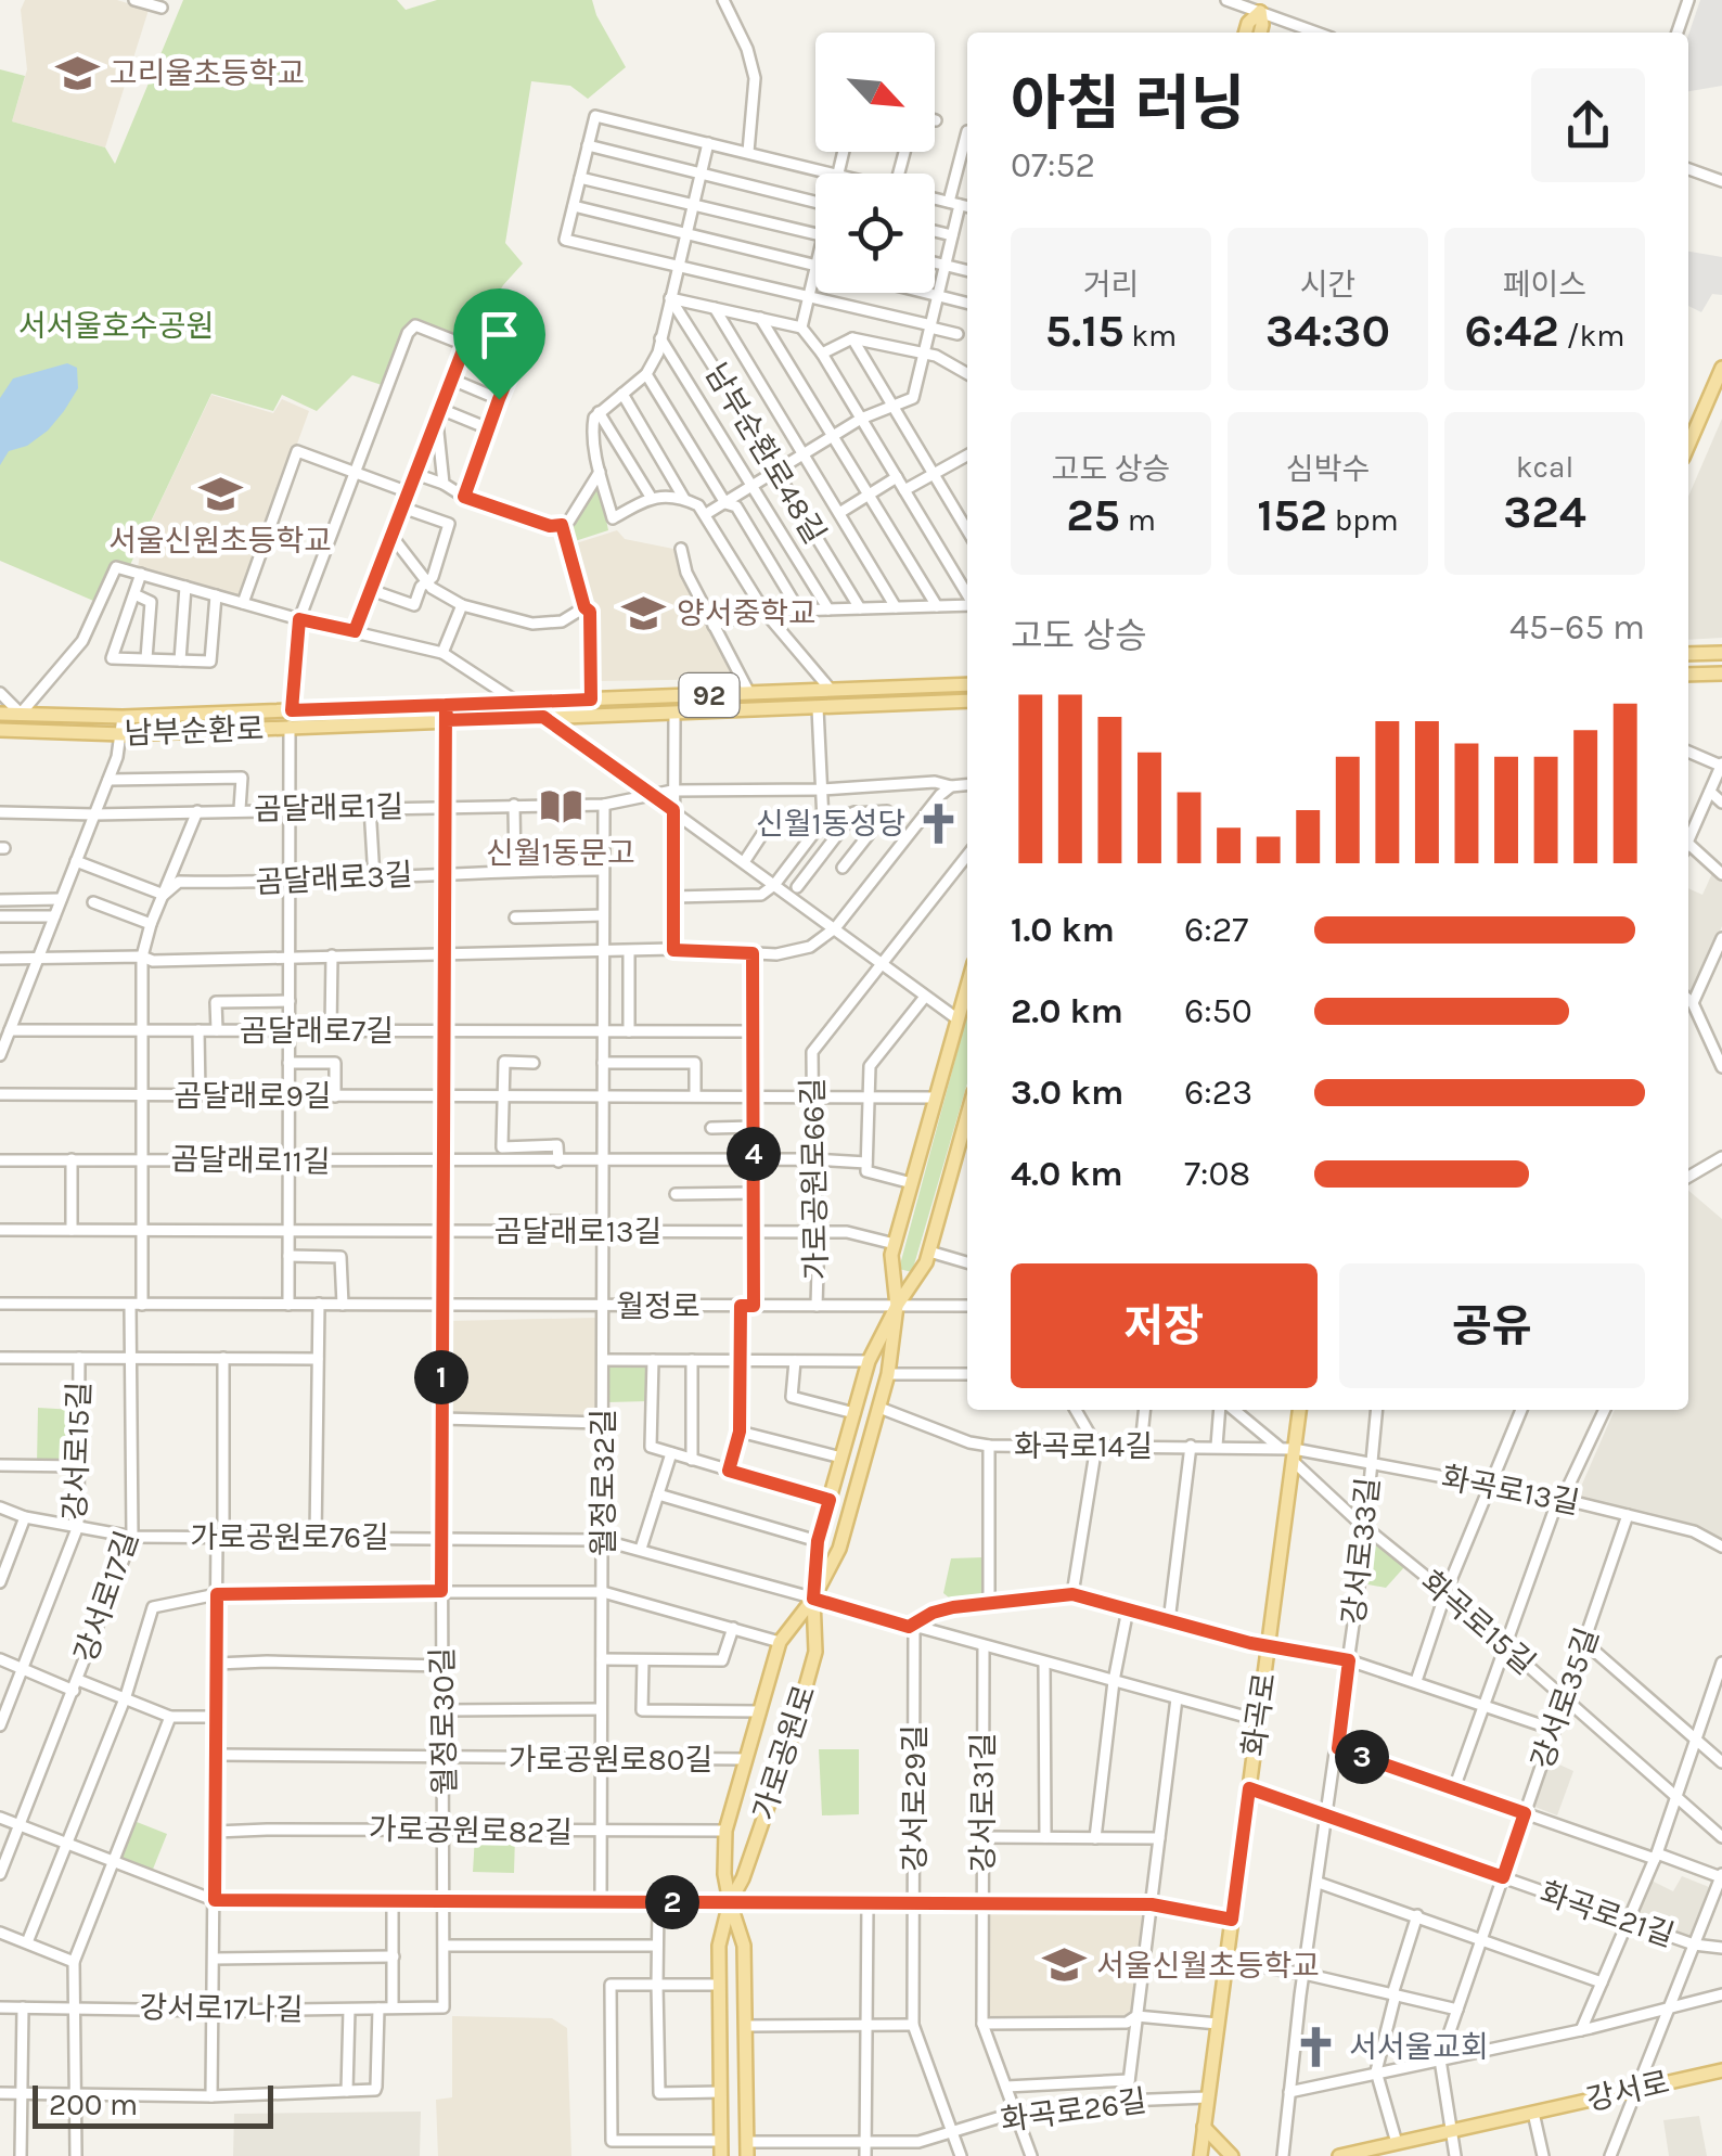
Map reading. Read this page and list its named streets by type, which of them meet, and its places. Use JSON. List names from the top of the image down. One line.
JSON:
{"streets":{"main road":["92","남부순환로","화곡로","가로공원로","강서로"],"street":["남부순환로48길","곰달래로1길","곰달래로3길","곰달래로7길","곰달래로9길","곰달래로11길","가로공원로66길","곰달래로13길","월정로","화곡로14길","강서로15길","월정로32길","화곡로13길","가로공원로76길","강서로33길","강서로17길","화곡로15길","강서로35길","월정로30길","가로공원로80길","강서로29길","강서로31길","가로공원로82길","화곡로21길","강서로17나길","화곡로26길"]},"crossings":[["남부순환로","월정로30길"],["곰달래로1길","월정로32길"],["곰달래로1길","강서로17길"],["곰달래로1길","월정로30길"],["곰달래로3길","월정로32길"],["곰달래로3길","강서로17길"],["곰달래로3길","월정로30길"],["곰달래로7길","월정로32길"],["곰달래로7길","강서로17길"],["곰달래로7길","월정로30길"],["곰달래로9길","가로공원로66길"],["곰달래로9길","월정로32길"],["곰달래로9길","강서로17길"],["곰달래로9길","월정로30길"],["곰달래로9길","가로공원로"],["곰달래로11길","가로공원로66길"],["곰달래로11길","월정로32길"],["곰달래로11길","강서로17길"],["곰달래로11길","월정로30길"],["가로공원로66길","곰달래로13길"],["가로공원로66길","월정로"],["곰달래로13길","월정로32길"],["곰달래로13길","강서로17길"],["곰달래로13길","월정로30길"],["곰달래로13길","가로공원로"],["월정로","월정로32길"],["월정로","강서로17길"],["월정로","월정로30길"],["월정로","가로공원로"],["화곡로14길","화곡로13길"],["화곡로14길","화곡로15길"],["화곡로14길","화곡로"],["화곡로14길","가로공원로"],["강서로15길","가로공원로76길"],["월정로32길","가로공원로76길"],["월정로32길","가로공원로80길"],["월정로32길","가로공원로82길"],["화곡로13길","강서로33길"],["화곡로13길","화곡로15길"],["화곡로13길","강서로35길"],["화곡로13길","화곡로"],["가로공원로76길","강서로17길"],["가로공원로76길","화곡로"],["가로공원로76길","월정로30길"],["가로공원로76길","가로공원로"],["가로공원로76길","강서로29길"],["가로공원로76길","강서로31길"],["강서로33길","화곡로15길"],["강서로33길","화곡로21길"],["화곡로15길","강서로35길"],["화곡로15길","화곡로"],["강서로35길","화곡로21길"],["강서로35길","강서로"],["화곡로","화곡로21길"],["화곡로","화곡로26길"],["월정로30길","가로공원로80길"],["월정로30길","가로공원로82길"],["월정로30길","강서로17나길"],["가로공원로","가로공원로80길"],["가로공원로","가로공원로82길"],["가로공원로","화곡로26길"],["강서로29길","화곡로26길"],["강서로31길","화곡로26길"]],"parks":["서서울호수공원"],"places":{"school or university":["고리울초등학교","서울신원초등학교","양서중학교","서울신월초등학교"],"library":["신월1동문고"],"church":["신월1동성당","서서울교회"]},"scale_bar":"200 m","north":"bottom right","page":{"heading":["아침 러닝","07:52"],"stats":[["거리","5.15 km"],["시간","34:30"],["페이스","6:42 /km"],["고도 상승","25 m"],["심박수","152 bpm"],["kcal","324"]],"chart":["고도 상승","45–65 m"],"list":[{"name":"1.0 km","note":"6:27"},{"name":"2.0 km","note":"6:50"},{"name":"3.0 km","note":"6:23"},{"name":"4.0 km","note":"7:08"}],"pins":["4","1","3","2"],"buttons":["저장","공유"],"scale":"200 m"}}
